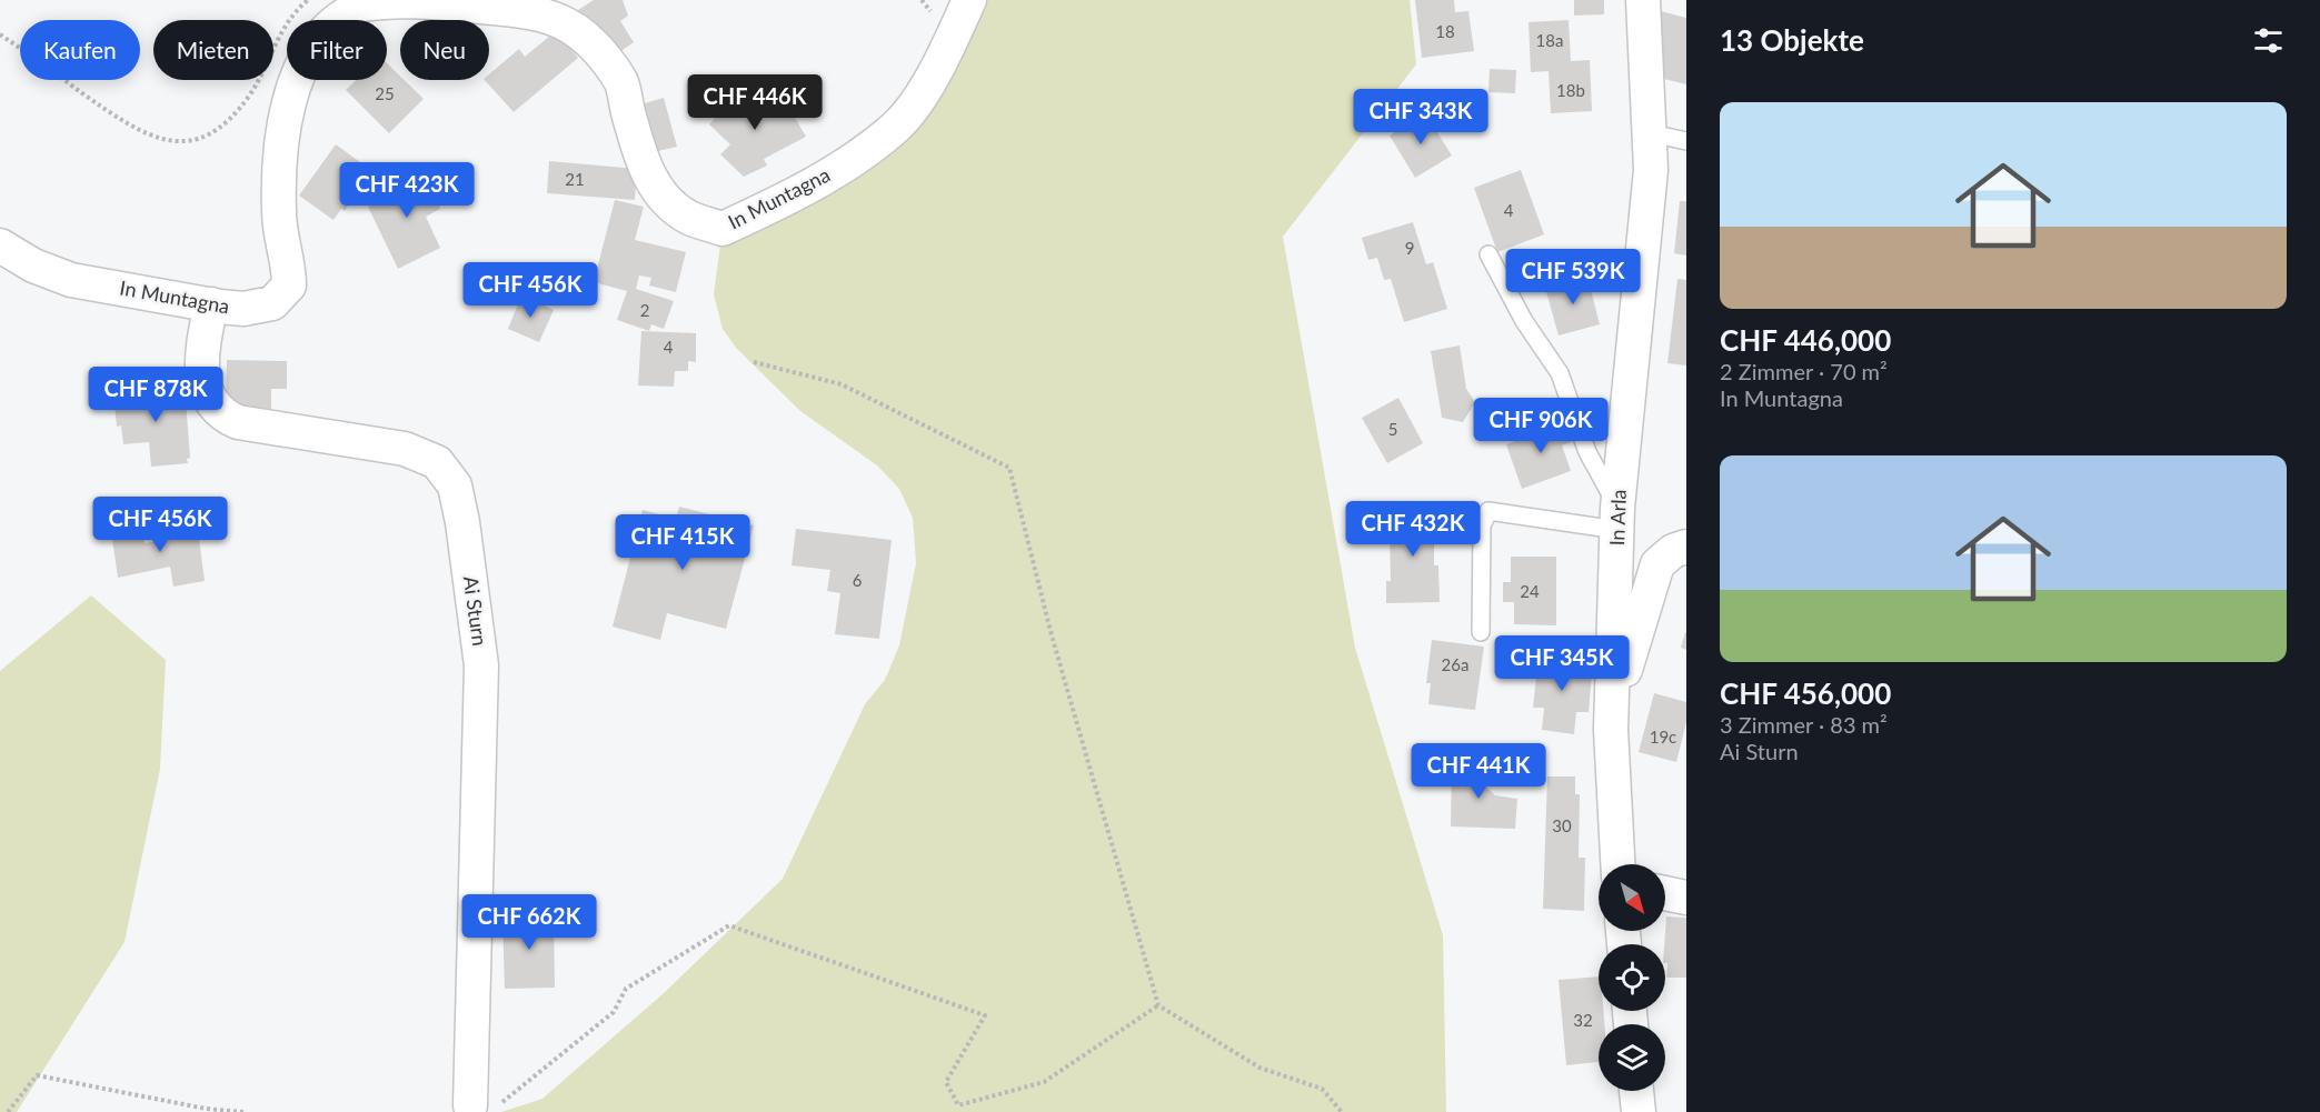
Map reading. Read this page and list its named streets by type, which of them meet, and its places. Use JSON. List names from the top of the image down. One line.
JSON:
{"streets":{"street":["In Muntagna","In Arla","Ai Sturn"]},"crossings":[["In Muntagna","Ai Sturn"]],"house_numbers":["18","18a","18b","25","21","4","9","2","4","5","6","24","26a","19c","30","32"],"north":"bottom right","page":{"heading":"13 Objekte","chip":["Kaufen","Mieten","Filter","Neu"],"price":["CHF 446K","CHF 343K","CHF 423K","CHF 539K","CHF 456K","CHF 878K","CHF 906K","CHF 456K","CHF 432K","CHF 415K","CHF 345K","CHF 441K","CHF 662K"],"list":[{"name":"CHF 446,000","note":"2 Zimmer · 70 m² · In Muntagna"},{"name":"CHF 456,000","note":"3 Zimmer · 83 m² · Ai Sturn"}]}}
